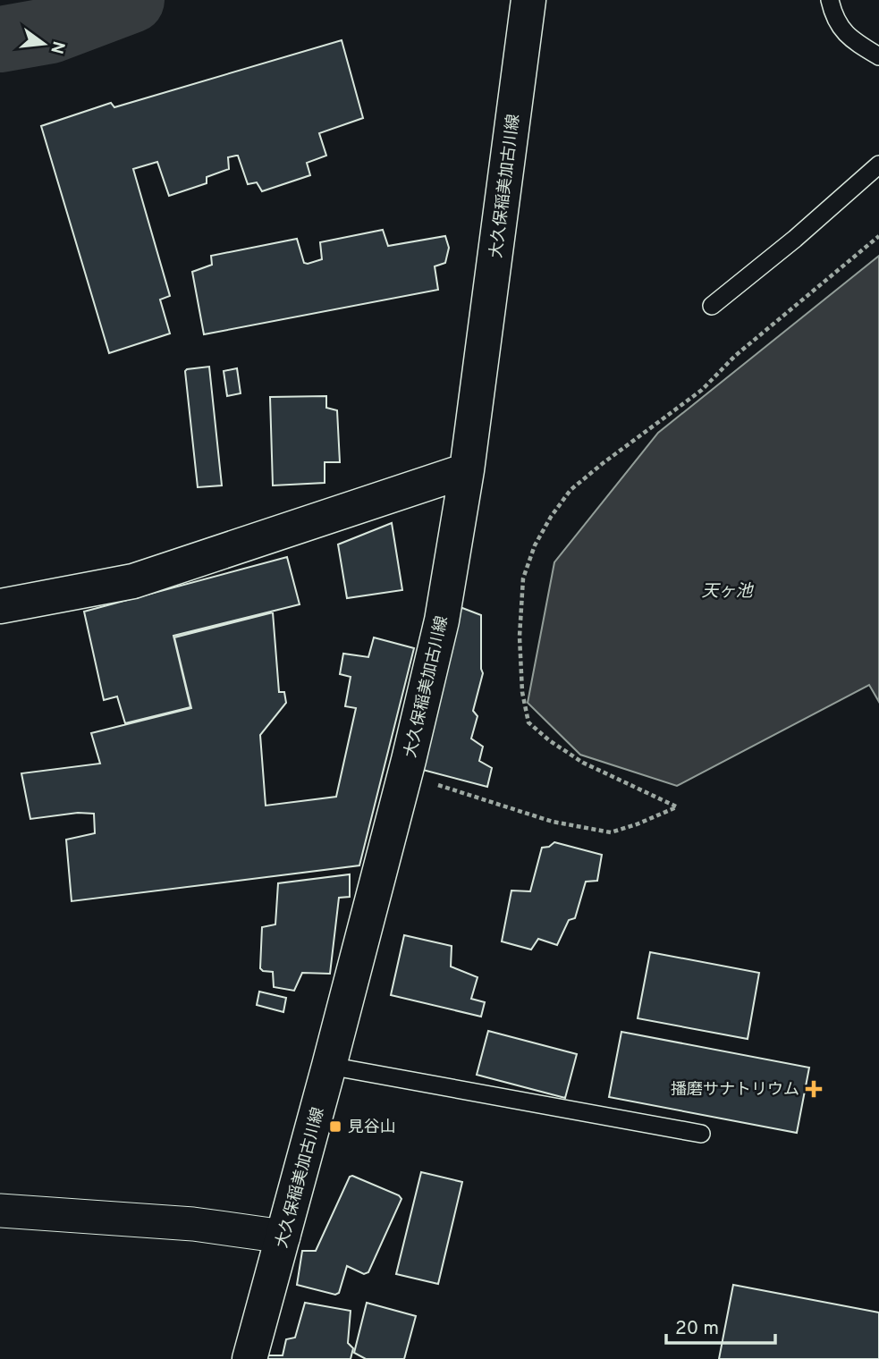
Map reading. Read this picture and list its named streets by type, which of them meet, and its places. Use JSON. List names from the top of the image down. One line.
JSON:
{"streets":{"main road":["大久保稲美加古川線"]},"water":["天ヶ池"],"places":{"health":["播磨サナトリウム"],"transit":["見谷山"]},"scale_bar":"20 m","north":"right"}
